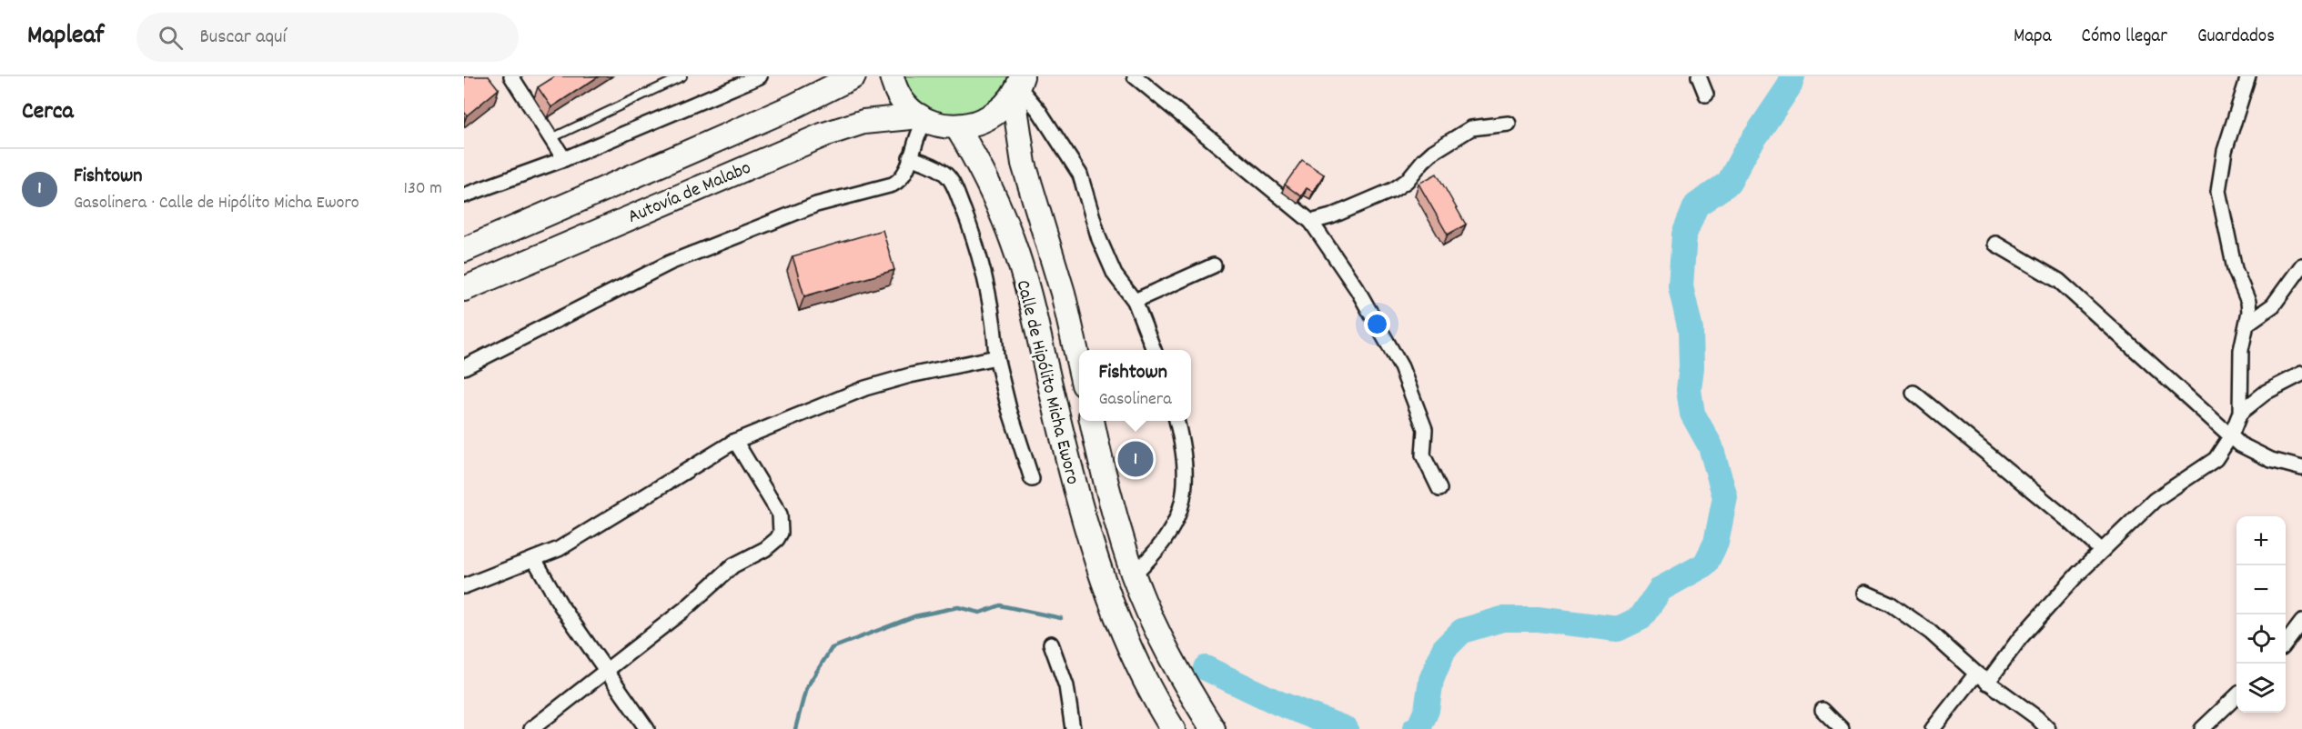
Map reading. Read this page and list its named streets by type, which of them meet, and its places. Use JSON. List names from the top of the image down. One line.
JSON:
{"streets":{"main road":["Autovía de Malabo","Calle de Hipólito Micha Eworo"]},"page":{"header":"Mapleaf","search":"Buscar aquí","nav":["Mapa","Cómo llegar","Guardados"],"heading":"Cerca","list":[{"mark":"1","name":"Fishtown","note":"Gasolinera · Calle de Hipólito Micha Eworo","value":"130 m"}],"popup":["Fishtown","Gasolinera"],"pins":"1","map_buttons":["+","−"]}}
